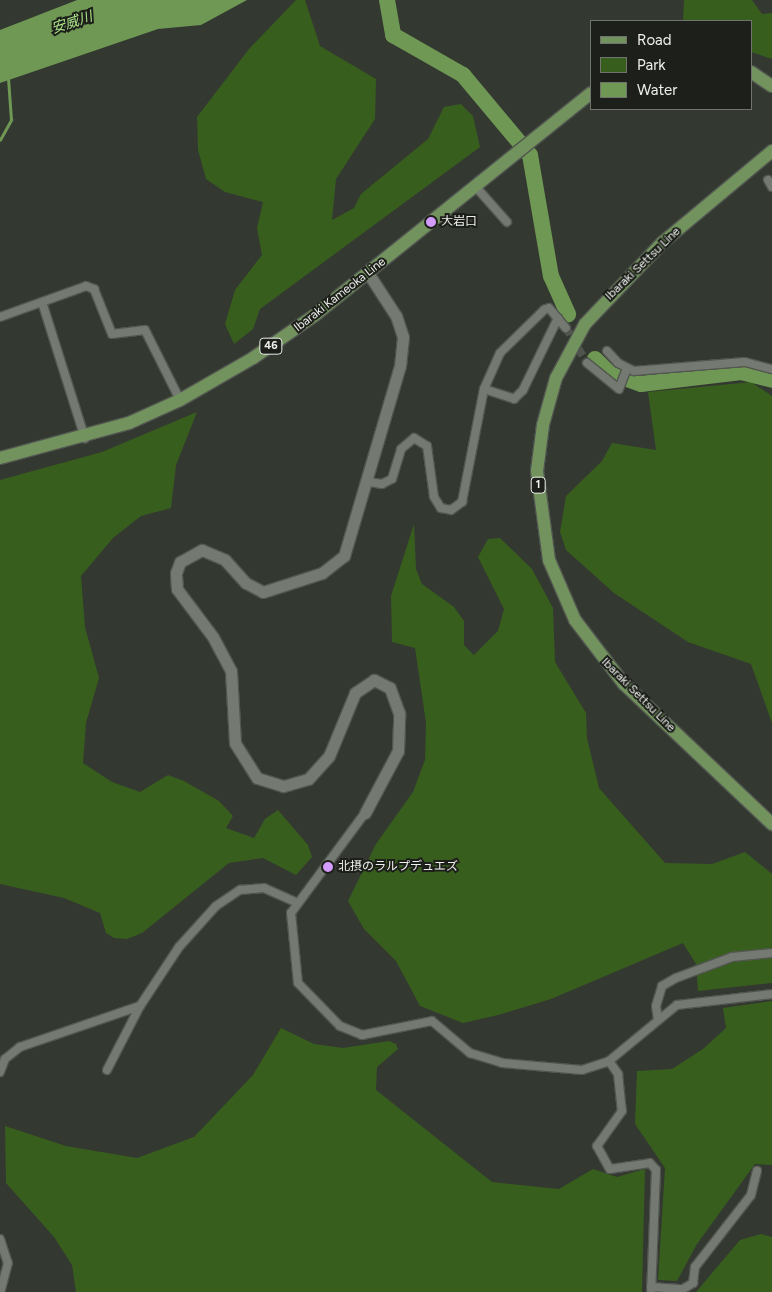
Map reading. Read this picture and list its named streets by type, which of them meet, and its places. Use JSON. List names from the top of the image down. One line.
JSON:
{"streets":{"main road":["Ibaraki Settsu Line","Ibaraki Kameoka Line","46","1"]},"water":["安威川"],"places":["大岩口","北摂のラルプデュエズ"],"legend":["Road","Park","Water"]}
